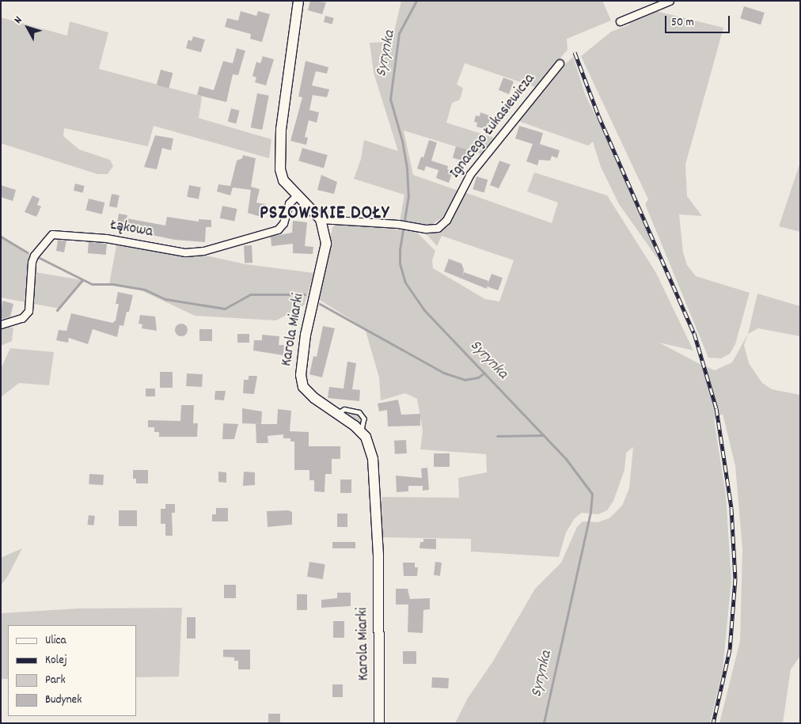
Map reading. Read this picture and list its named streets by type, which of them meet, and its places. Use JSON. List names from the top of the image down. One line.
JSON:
{"streets":{"street":["Ignacego Łukasiewicza","Łąkowa","Karola Miarki"]},"crossings":[["Ignacego Łukasiewicza","Karola Miarki"]],"districts":["PSZOWSKIE DOŁY"],"water":["Syrynka"],"legend":["Ulica","Kolej","Park","Budynek"],"scale_bar":"50 m","north":"top left"}
